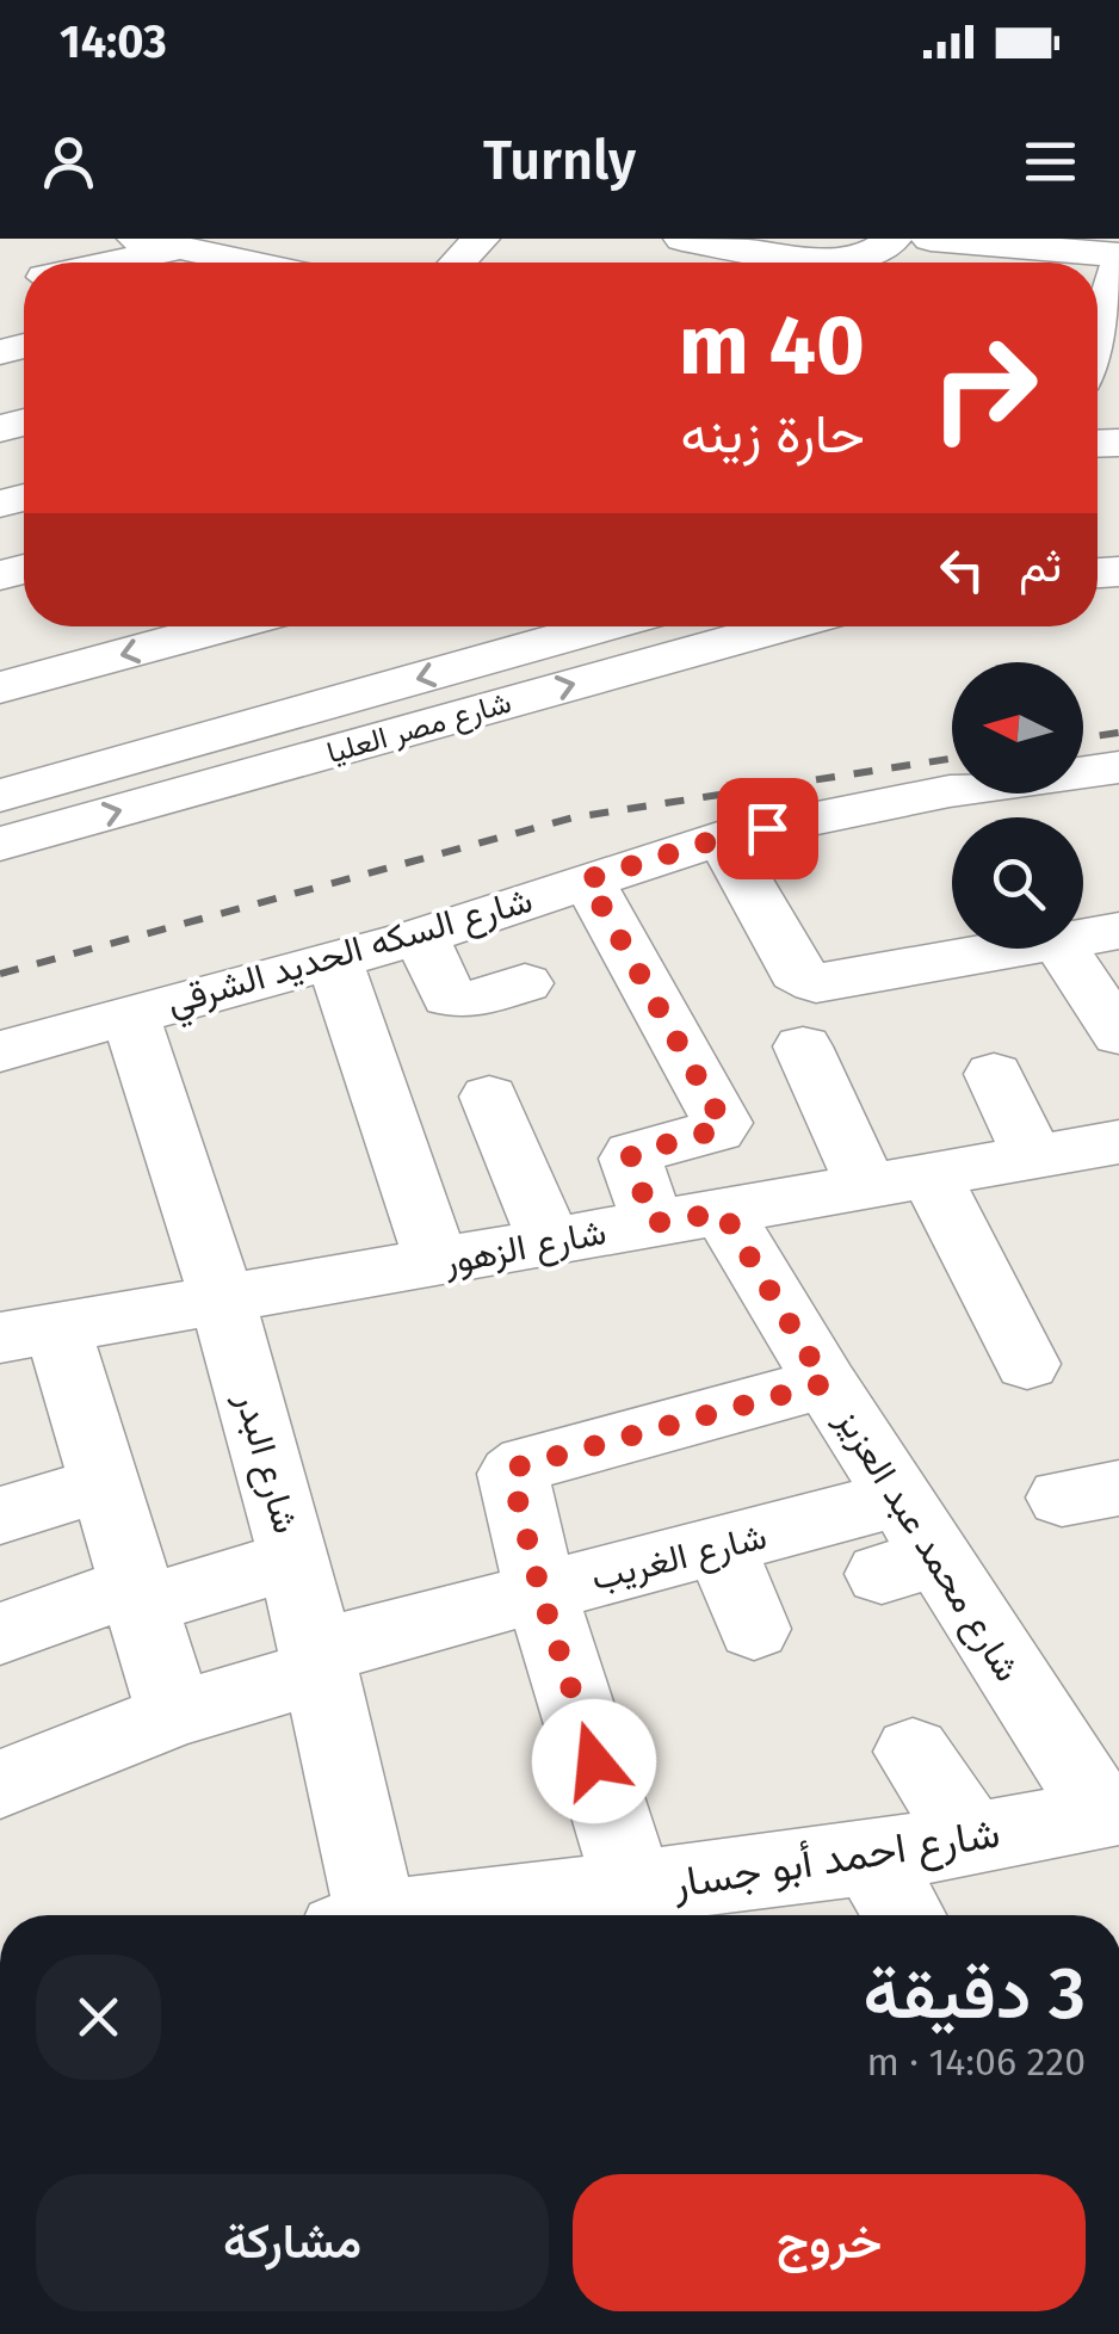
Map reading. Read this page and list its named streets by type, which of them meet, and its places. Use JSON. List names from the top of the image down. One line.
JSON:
{"streets":{"street":["شارع مصر العليا","شارع السكه الحديد الشرقي","شارع الزهور","شارع البدر","شارع محمد عبد العزيز","شارع الغريب","شارع احمد أبو جسار"]},"crossings":[["شارع السكه الحديد الشرقي","شارع البدر"],["شارع الزهور","شارع البدر"],["شارع الزهور","شارع محمد عبد العزيز"],["شارع البدر","شارع الغريب"],["شارع محمد عبد العزيز","شارع الغريب"],["شارع محمد عبد العزيز","شارع احمد أبو جسار"]],"north":"left","page":{"status":"14:03","header":"Turnly","turn":["40 m","حارة زينه"],"then":"ثم","heading":["3 دقيقة","220 m · 14:06"],"buttons":["خروج","مشاركة"]}}
